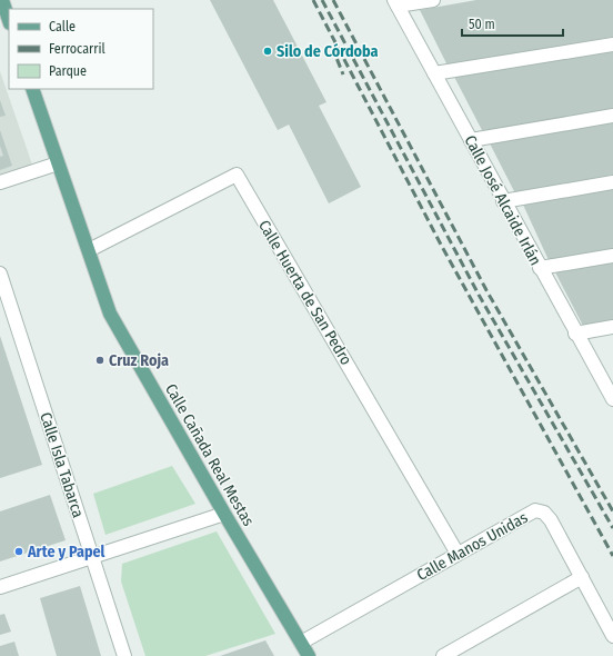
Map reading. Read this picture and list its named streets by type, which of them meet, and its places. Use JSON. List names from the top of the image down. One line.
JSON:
{"streets":{"main road":["Calle Cañada Real Mestas"],"street":["Calle José Alcaide Irlán","Calle Huerta de San Pedro","Calle Isla Tabarca","Calle Manos Unidas"]},"crossings":[["Calle Huerta de San Pedro","Calle Cañada Real Mestas"],["Calle Huerta de San Pedro","Calle Manos Unidas"],["Calle Cañada Real Mestas","Calle Manos Unidas"]],"places":["Silo de Córdoba","Cruz Roja","Arte y Papel"],"legend":["Calle","Ferrocarril","Parque"],"scale_bar":"50 m"}
